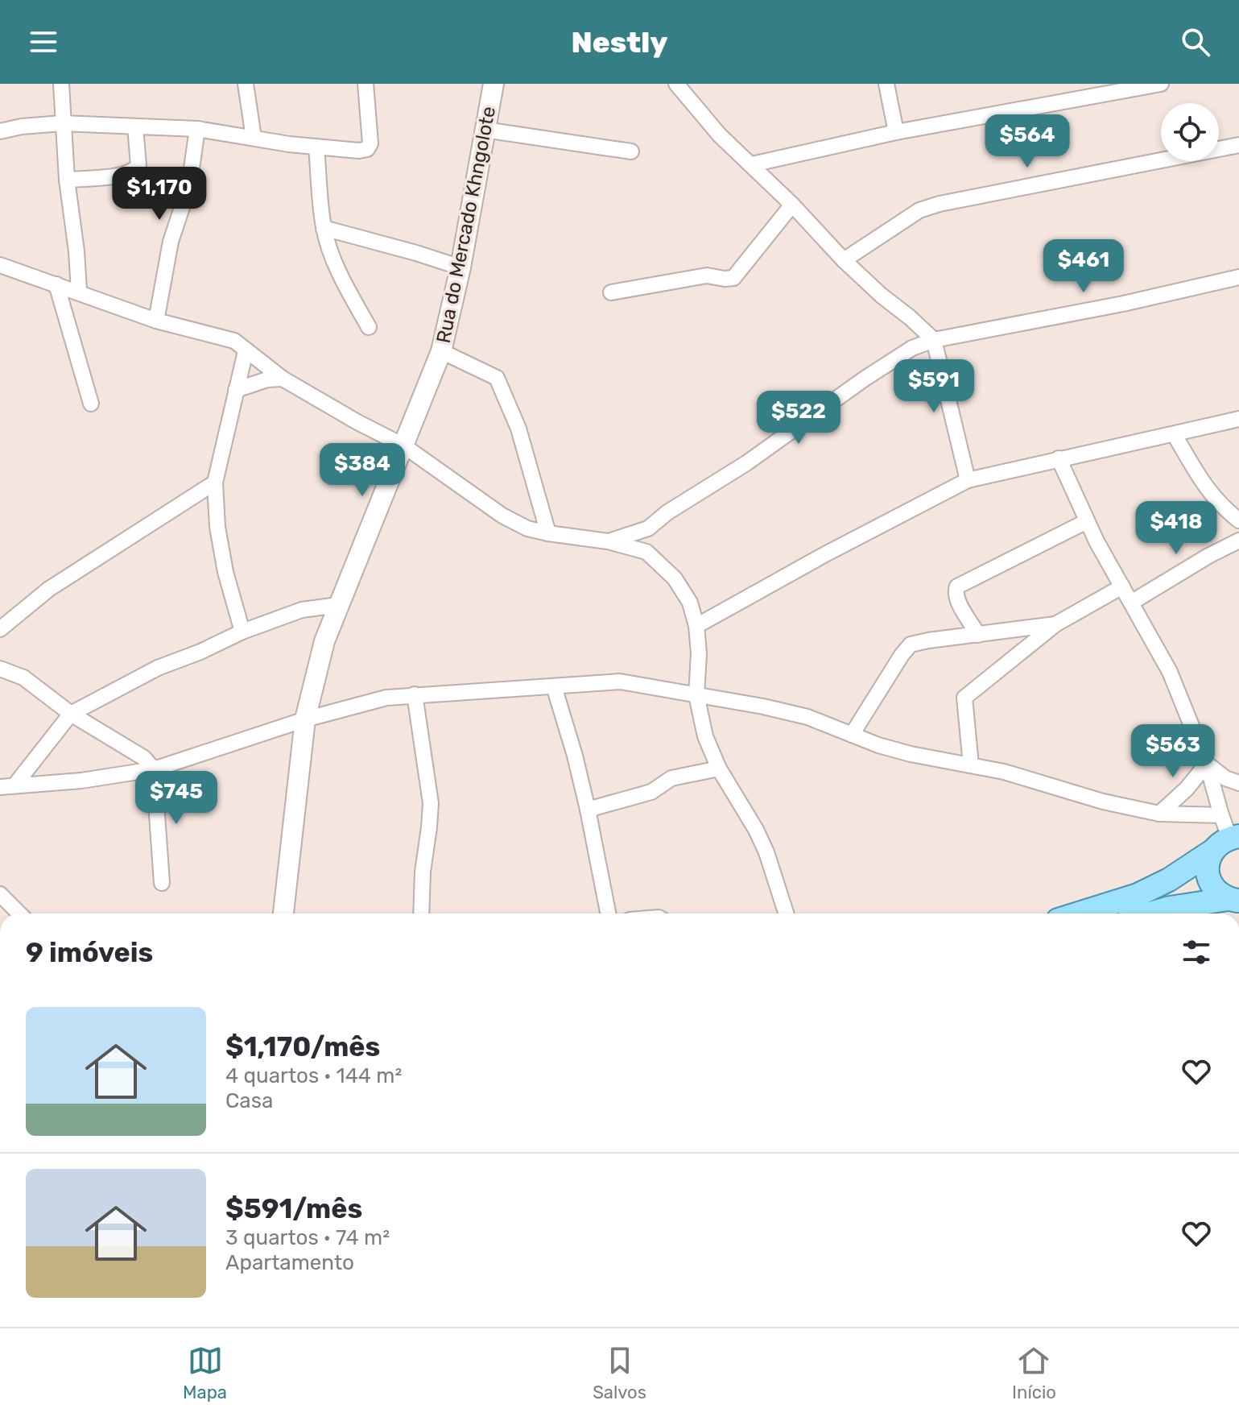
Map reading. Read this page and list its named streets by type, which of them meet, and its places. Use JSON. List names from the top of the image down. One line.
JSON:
{"streets":{"street":["Rua do Mercado Khngolote"]},"page":{"header":"Nestly","price":["$564","$1,170","$461","$591","$522","$384","$418","$563","$745"],"heading":"9 imóveis","list":[{"name":"$1,170/mês","note":"4 quartos · 144 m² · Casa"},{"name":"$591/mês","note":"3 quartos · 74 m² · Apartamento"}],"tabs":["Mapa","Salvos","Início"]}}
